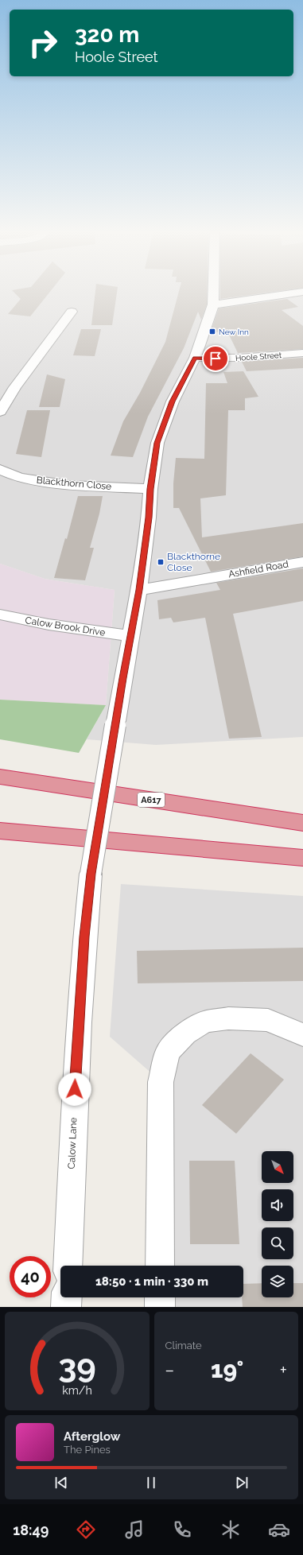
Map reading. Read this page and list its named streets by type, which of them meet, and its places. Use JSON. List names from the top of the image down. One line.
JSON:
{"streets":{"highway":["A617"],"street":["Hoole Street","Blackthorn Close","Ashfield Road","Calow Brook Drive","Calow Lane"]},"crossings":[["Hoole Street","Calow Lane"],["Blackthorn Close","Calow Lane"],["Ashfield Road","Calow Lane"],["Calow Brook Drive","Calow Lane"]],"places":{"transit":["New Inn","Blackthorne Close"]},"north":"bottom right","page":{"turn":["320 m","Hoole Street"],"limit":"40","trip":"18:50 · 1 min · 330 m","tile":"Climate","heat":["−","19°","+"],"song":["Afterglow","The Pines"],"tabs":"18:49","gauge":["39","km/h"]}}
